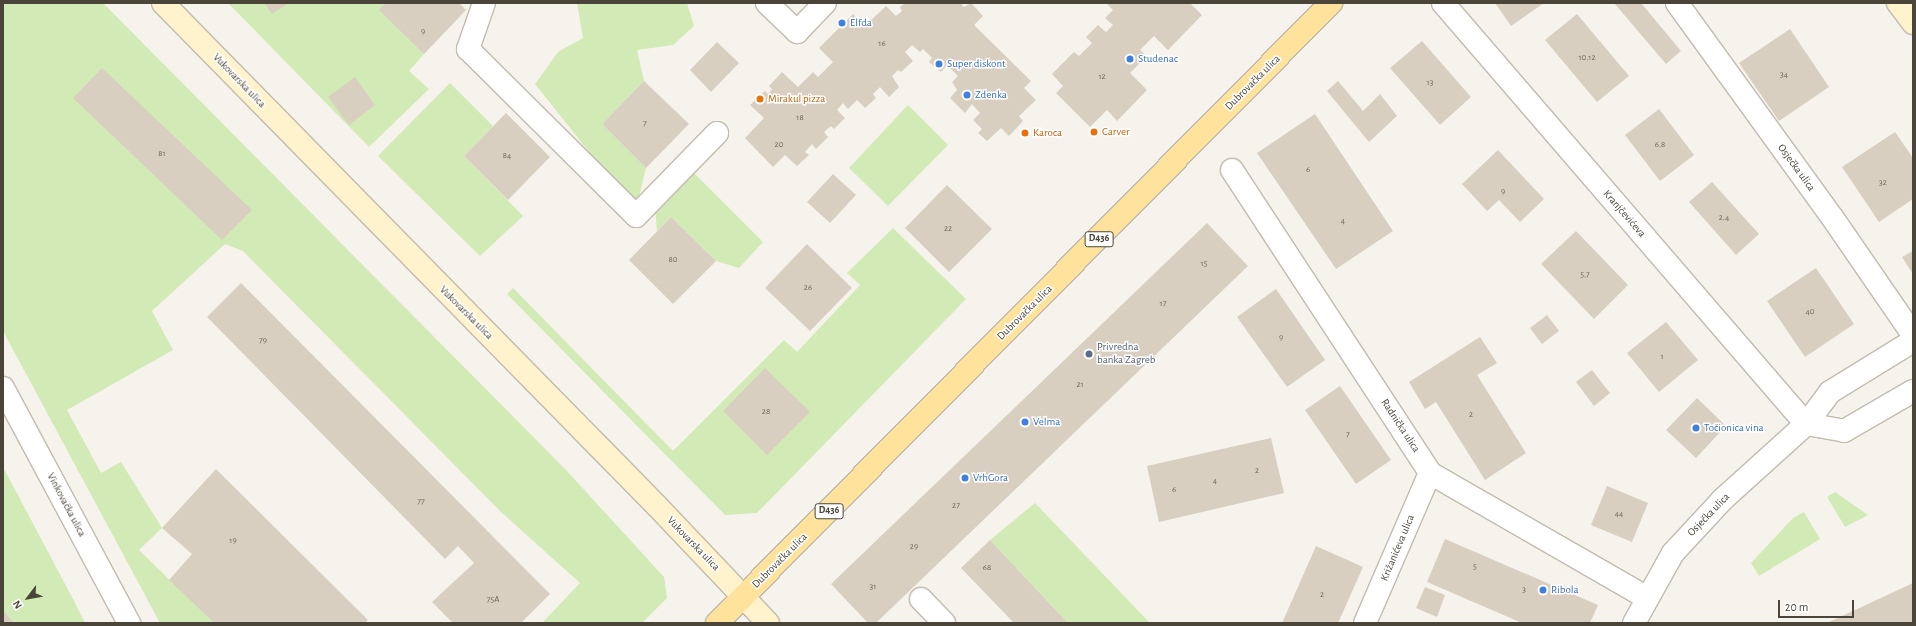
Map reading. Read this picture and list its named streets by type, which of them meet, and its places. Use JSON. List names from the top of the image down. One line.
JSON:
{"streets":{"main road":["Dubrovačka ulica","D436"],"street":["Vukovarska ulica","Osječka ulica","Kranjčevićeva","Radnička ulica","Vinkovačka ulica","Križanićeva ulica"]},"crossings":[["Vukovarska ulica","Dubrovačka ulica"],["Osječka ulica","Kranjčevićeva"],["Osječka ulica","Radnička ulica"],["Radnička ulica","Križanićeva ulica"]],"places":["Elfda","Studenac","Super diskont","Zdenka","Mirakul pizza","Carver","Karoca","Privredna banka Zagreb","Velma","Točionica vina","VrhGora","Ribola"],"house_numbers":["9","16","10,12","34","12","13","18","7","20","6,8","81","84","6","32","9","2,4","4","22","80","15","5,7","26","17","40","9","79","1","21","28","2","7","2","4","6","77","27","44","19","29","5","68","31","3","2","75A"],"scale_bar":"20 m","north":"bottom left"}
